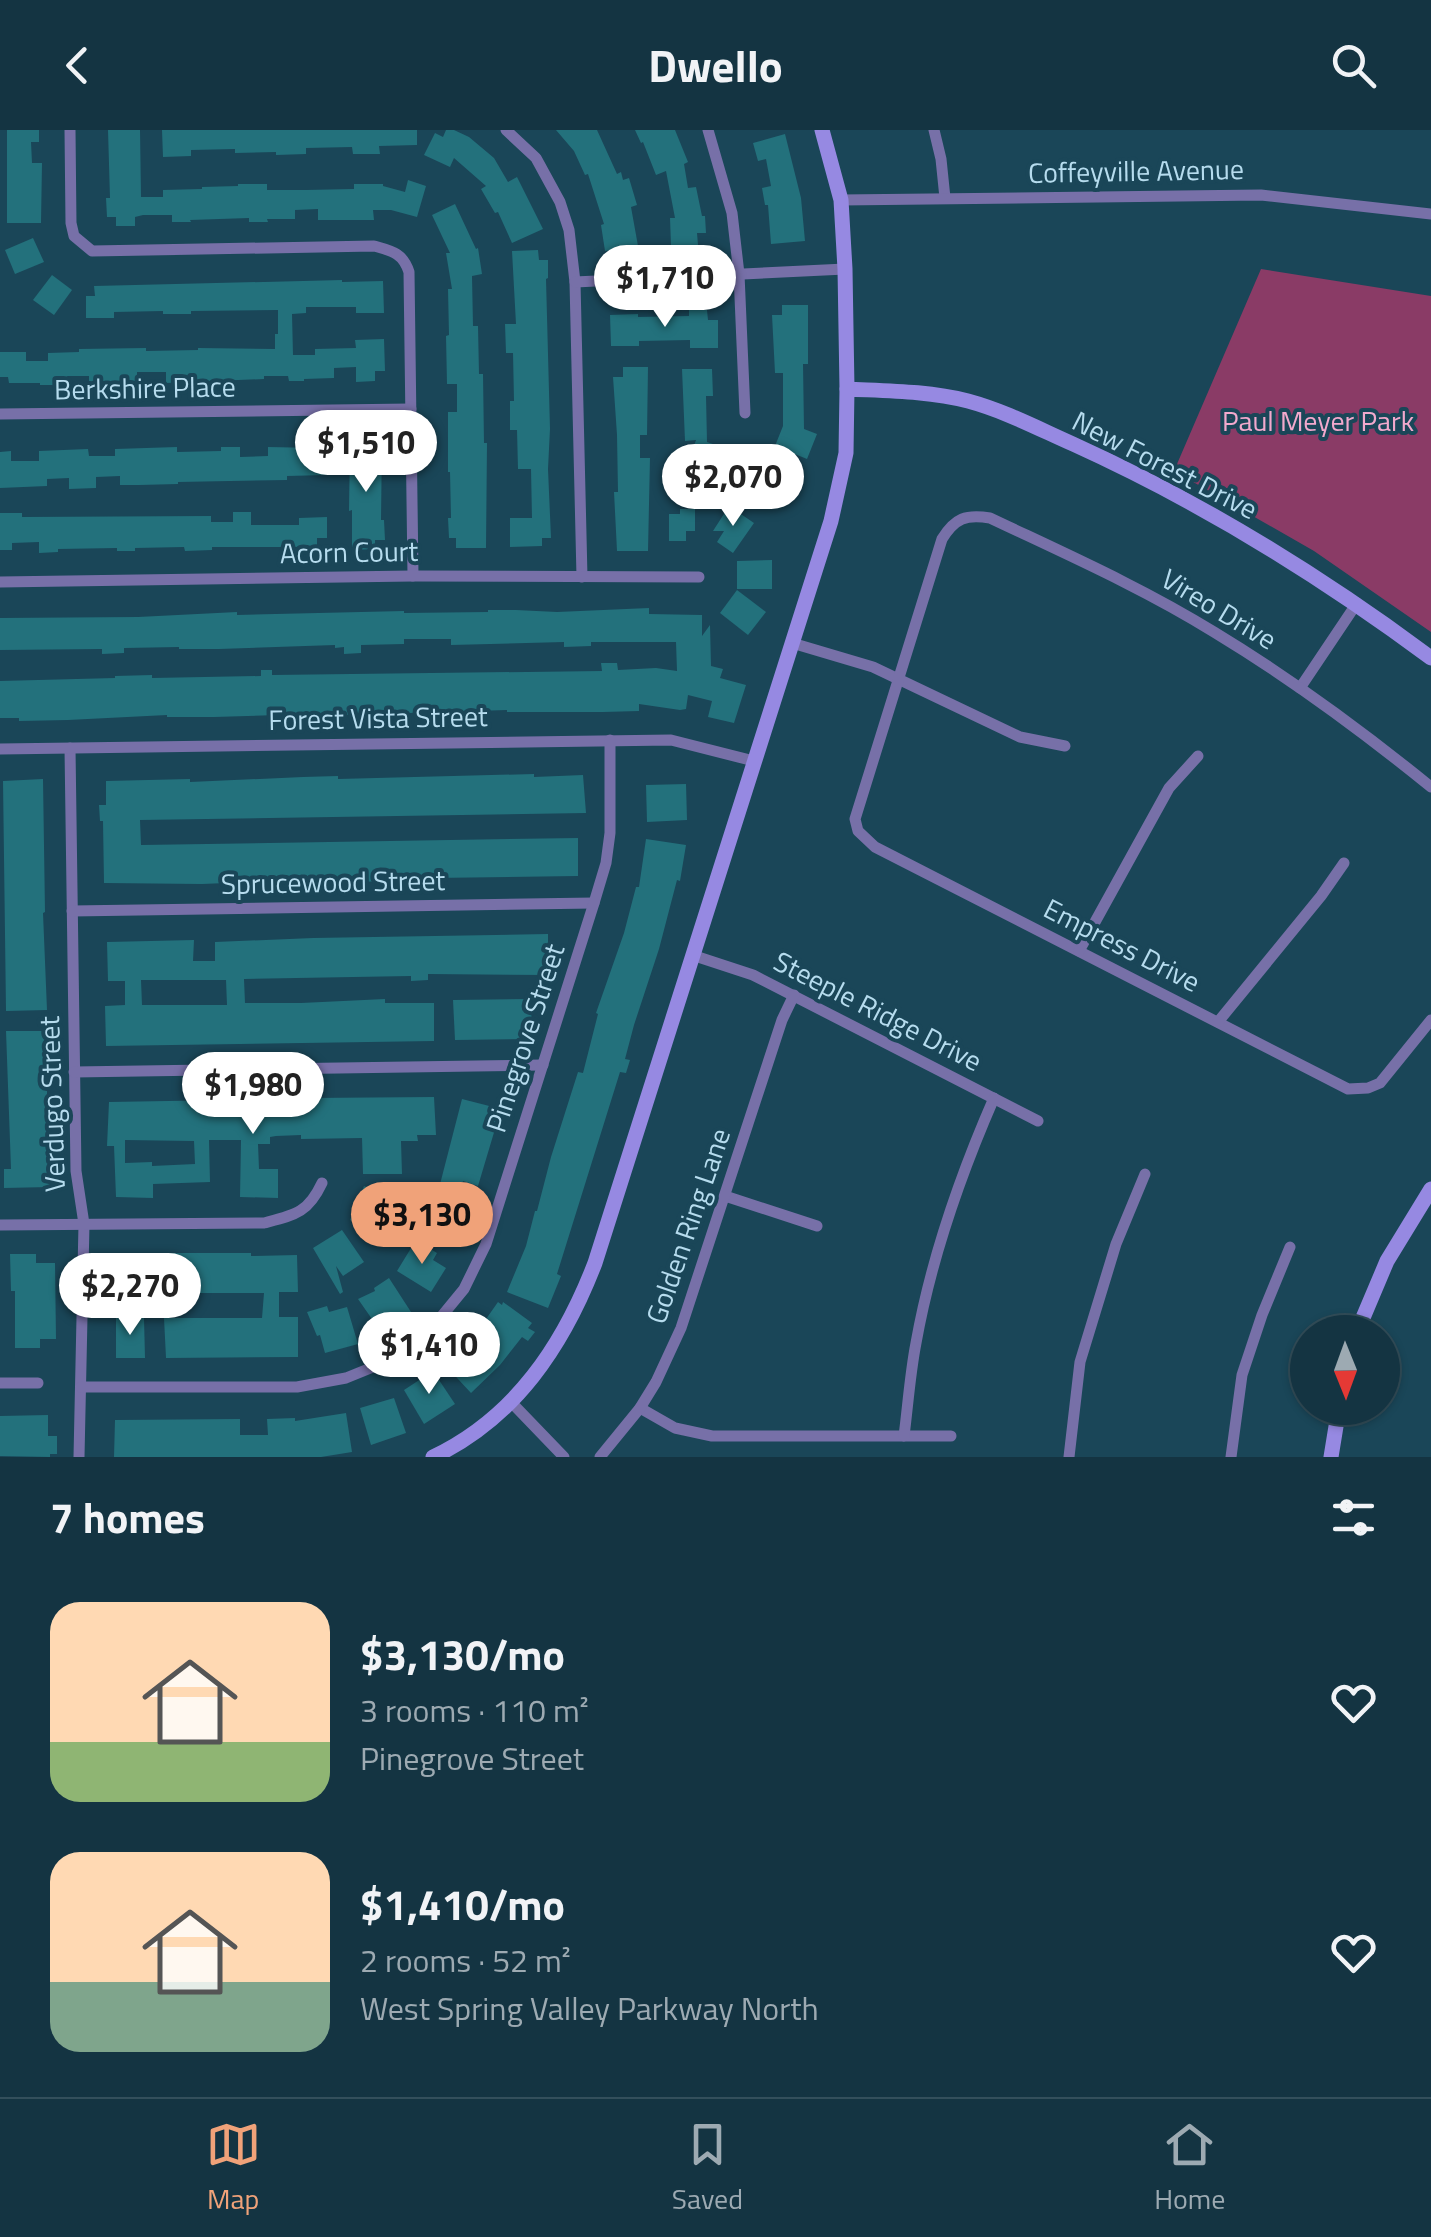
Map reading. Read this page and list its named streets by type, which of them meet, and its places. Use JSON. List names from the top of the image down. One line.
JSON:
{"streets":{"street":["Coffeyville Avenue","Berkshire Place","New Forest Drive","Acorn Court","Vireo Drive","Forest Vista Street","Sprucewood Street","Empress Drive","Steeple Ridge Drive","Pinegrove Street","Verdugo Street","Golden Ring Lane"]},"crossings":[["Vireo Drive","Empress Drive"],["Forest Vista Street","Pinegrove Street"],["Forest Vista Street","Verdugo Street"],["Sprucewood Street","Pinegrove Street"],["Sprucewood Street","Verdugo Street"],["Steeple Ridge Drive","Golden Ring Lane"],["Pinegrove Street","Verdugo Street"]],"parks":["Paul Meyer Park"],"north":"bottom","page":{"header":"Dwello","price":["$1,710","$1,510","$2,070","$1,980","$3,130","$2,270","$1,410"],"heading":"7 homes","list":[{"name":"$3,130/mo","note":"3 rooms · 110 m² · Pinegrove Street"},{"name":"$1,410/mo","note":"2 rooms · 52 m² · West Spring Valley Parkway North"}],"tabs":["Map","Saved","Home"]}}
